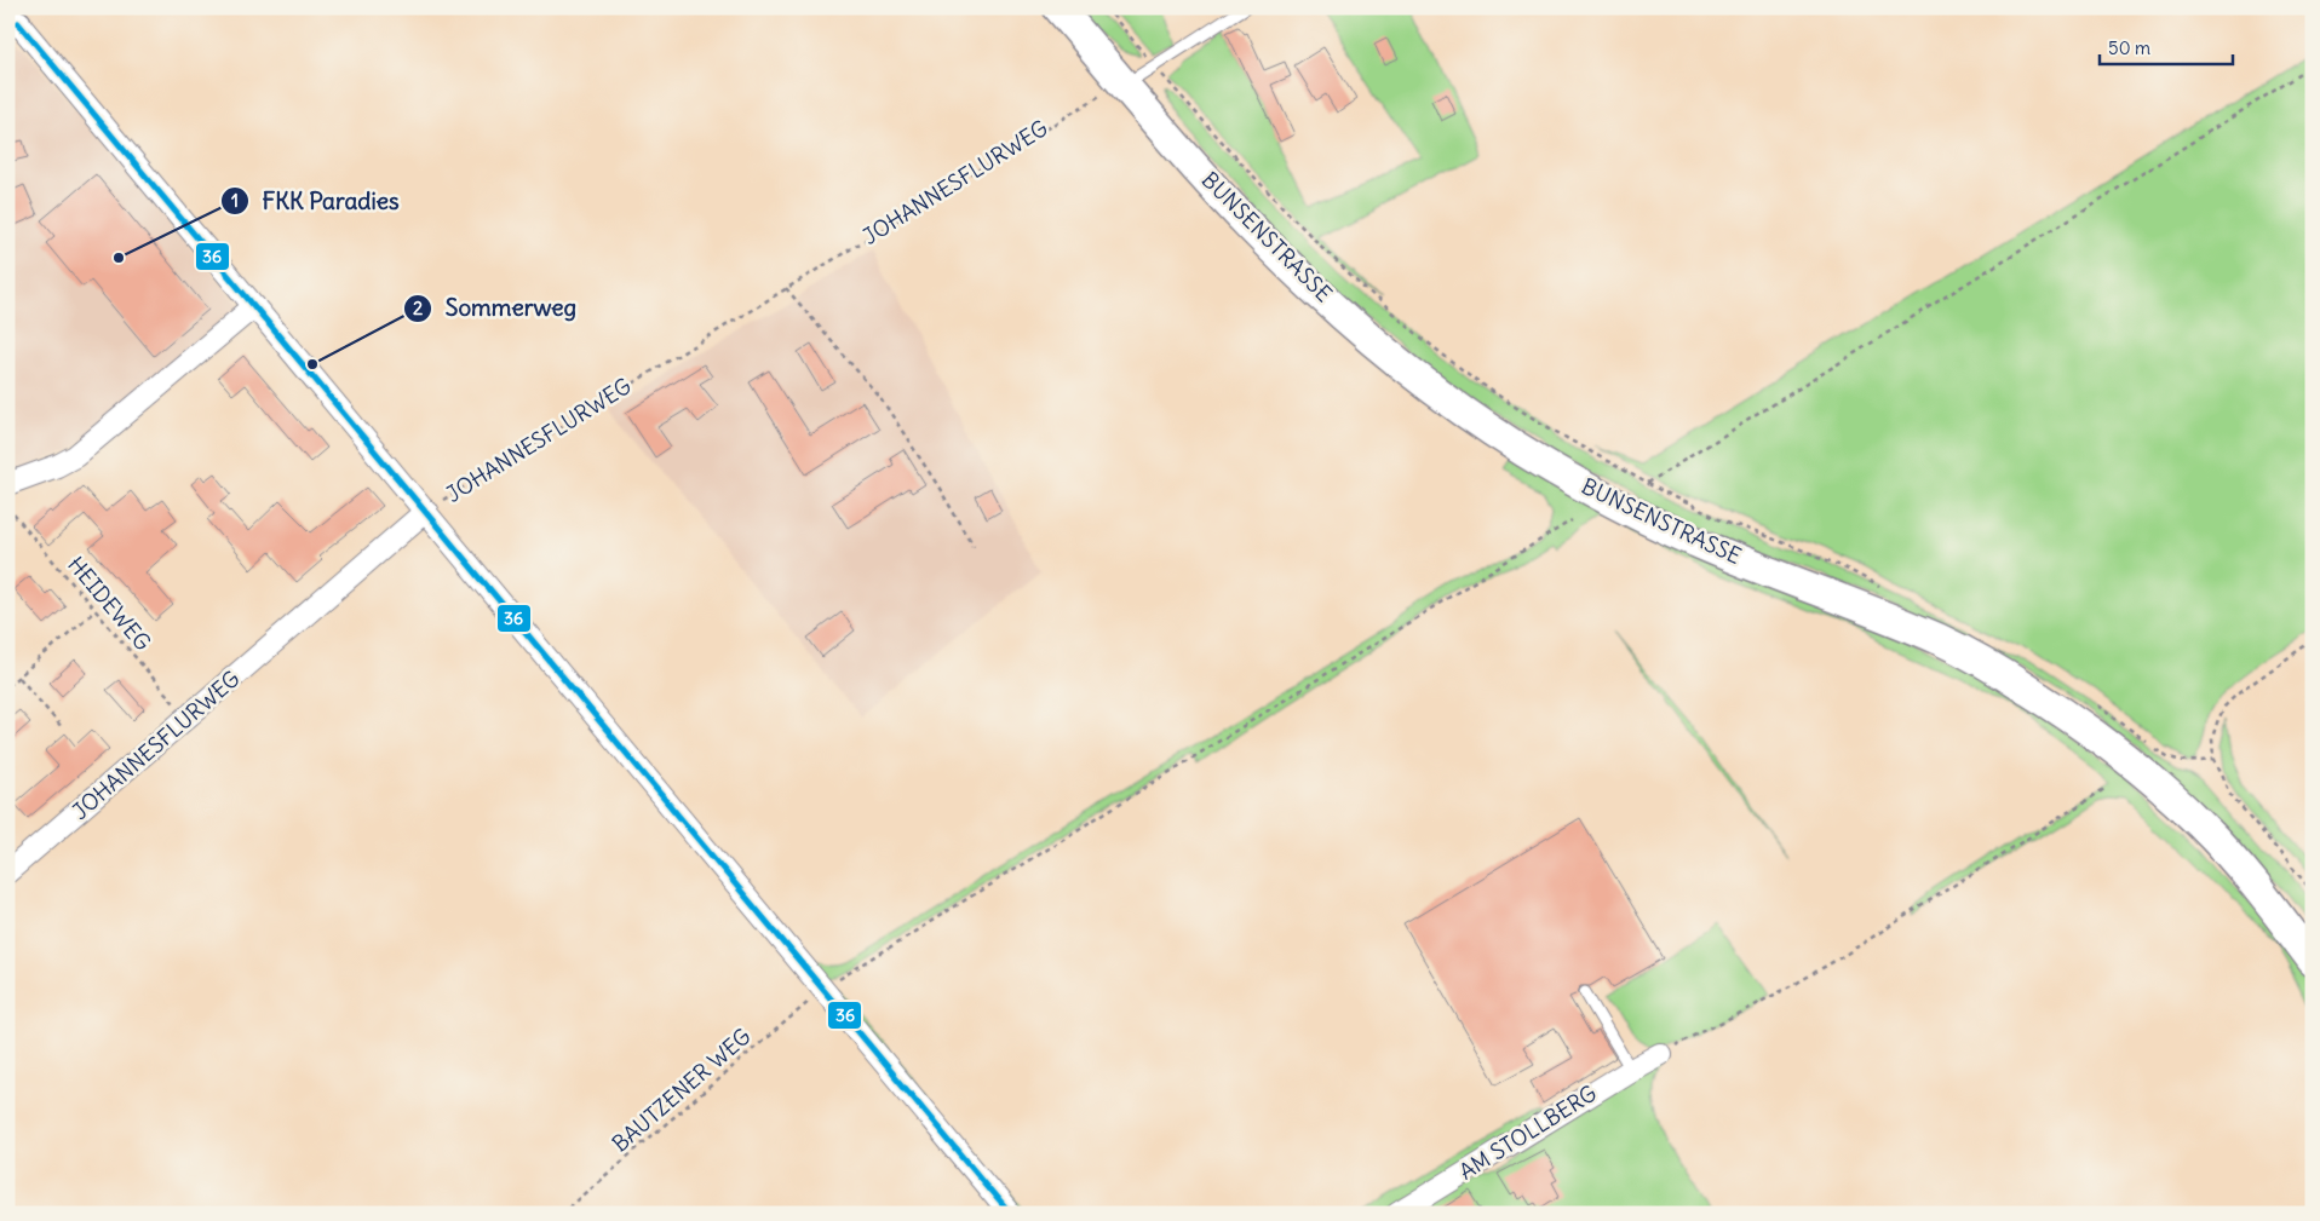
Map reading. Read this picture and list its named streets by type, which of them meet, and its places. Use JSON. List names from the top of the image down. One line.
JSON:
{"streets":{"main road":["BUNSENSTRASSE"],"street":["JOHANNESFLURWEG","AM STOLLBERG"],"path":["HEIDEWEG","BAUTZENER WEG"]},"crossings":[["JOHANNESFLURWEG","HEIDEWEG"]],"places":["FKK Paradies","Sommerweg"],"lines":["transit line 36"],"scale_bar":"50 m"}
